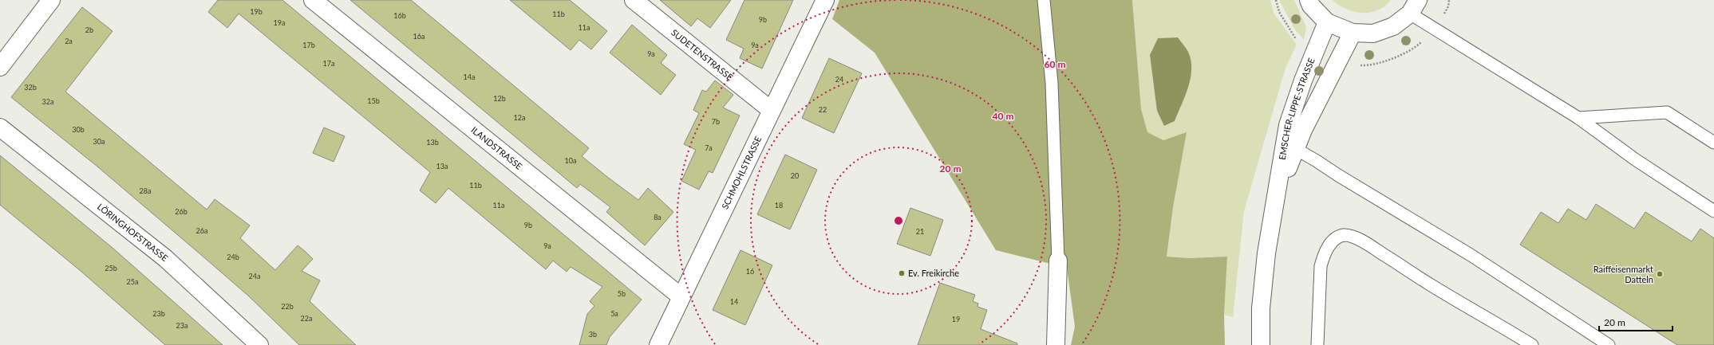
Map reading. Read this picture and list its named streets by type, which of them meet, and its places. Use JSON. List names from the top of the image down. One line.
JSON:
{"streets":{"street":["SUDETENSTRASSE","EMSCHER-LIPPE-STRASSE","ILANDSTRASSE","SCHMOHLSTRASSE","LÖRINGHOFSTRASSE"]},"crossings":[["SUDETENSTRASSE","SCHMOHLSTRASSE"],["ILANDSTRASSE","SCHMOHLSTRASSE"]],"places":["Ev. Freikirche","Raiffeisenmarkt Datteln"],"house_numbers":["19b","11b","16b","9b","19a","11a","2b","16a","2a","17b","9a","9a","17a","14a","24","32b","12b","15b","32a","22","12a","7b","30b","30a","13b","7a","10a","13a","20","11b","28a","11a","18","26b","8a","9b","26a","21","9a","24b","25b","16","24a","25a","5b","14","22b","23b","5a","22a","19","23a","3b"],"scale_bar":"20 m","rings":["60 m","40 m","20 m"]}
